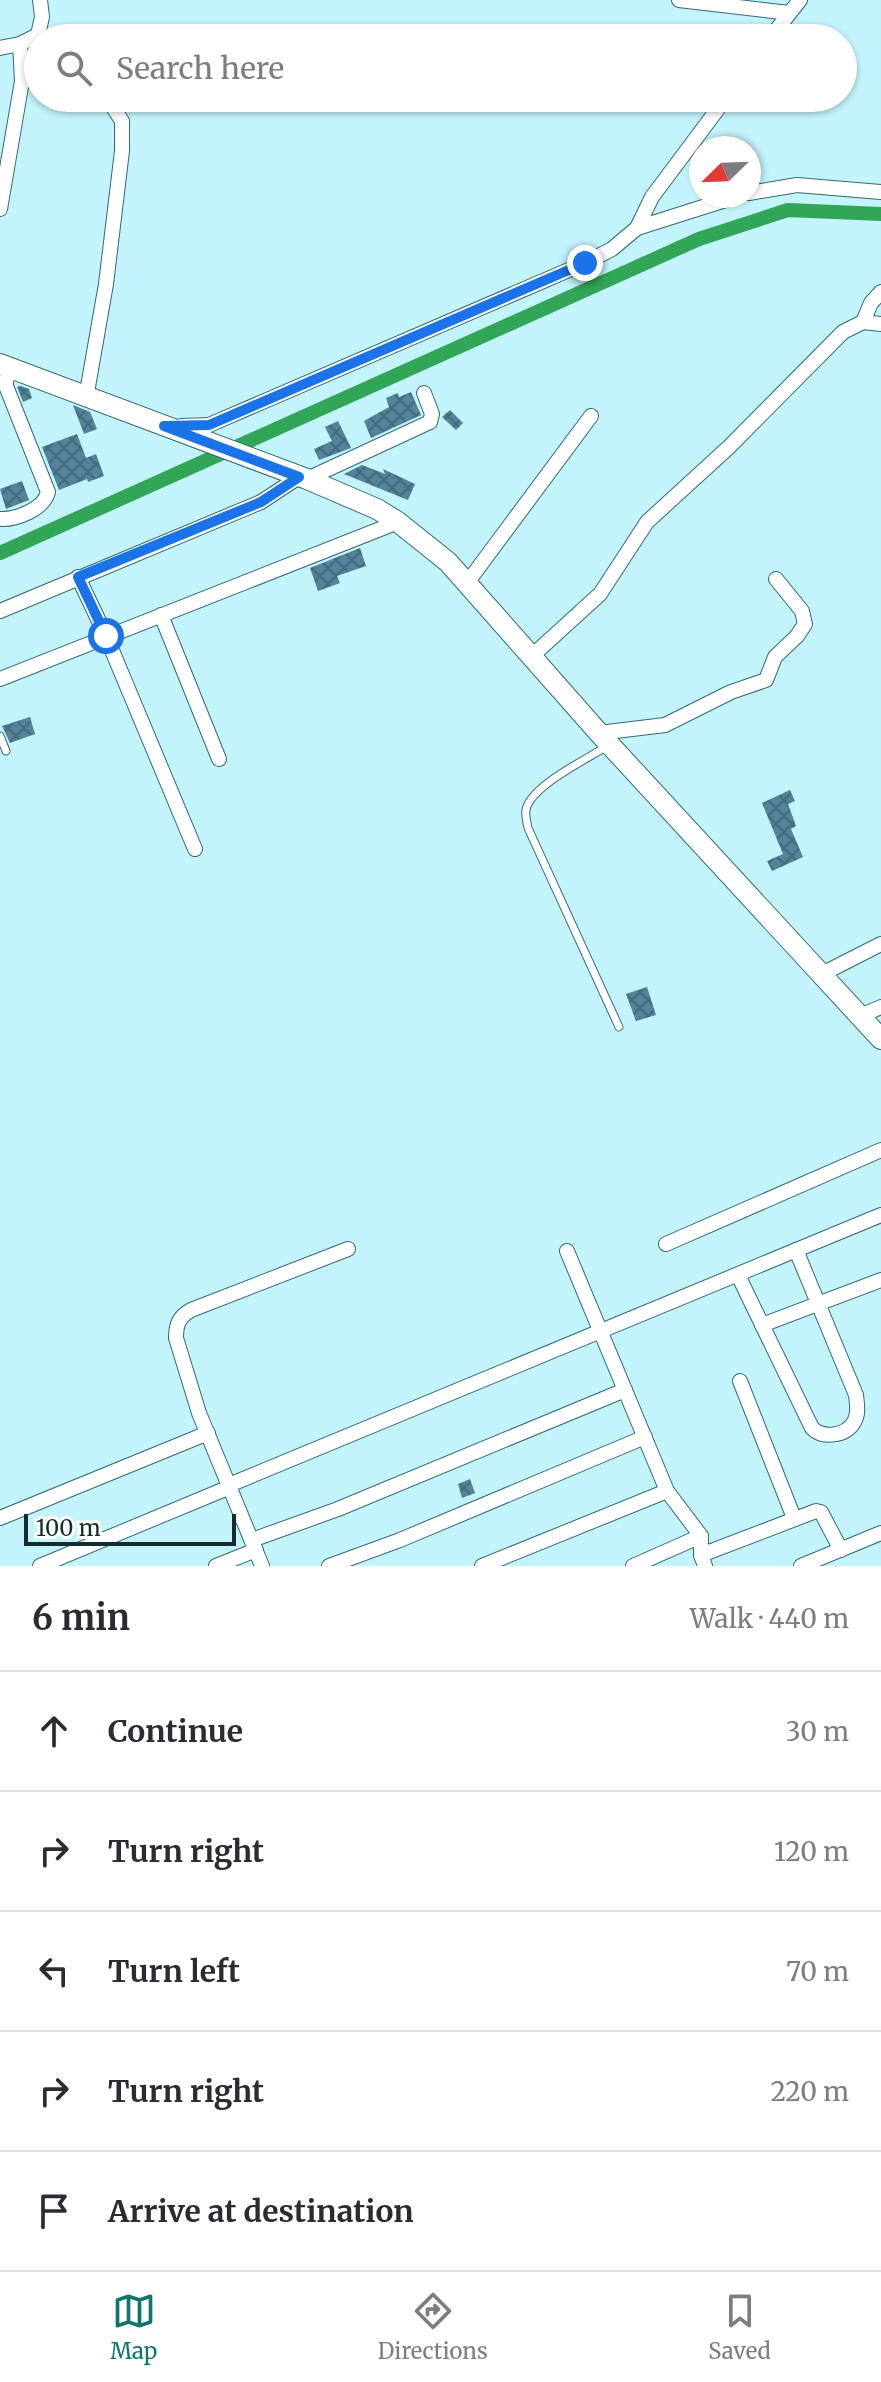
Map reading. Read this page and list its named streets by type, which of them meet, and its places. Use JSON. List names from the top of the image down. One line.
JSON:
{"scale_bar":"100 m","north":"bottom left","page":{"search":"Search here","scale":"100 m","heading":["6 min","Walk · 440 m"],"list":[["Continue","30 m"],["Turn right","120 m"],["Turn left","70 m"],["Turn right","220 m"],"Arrive at destination"],"nav":["Map","Directions","Saved"]}}
